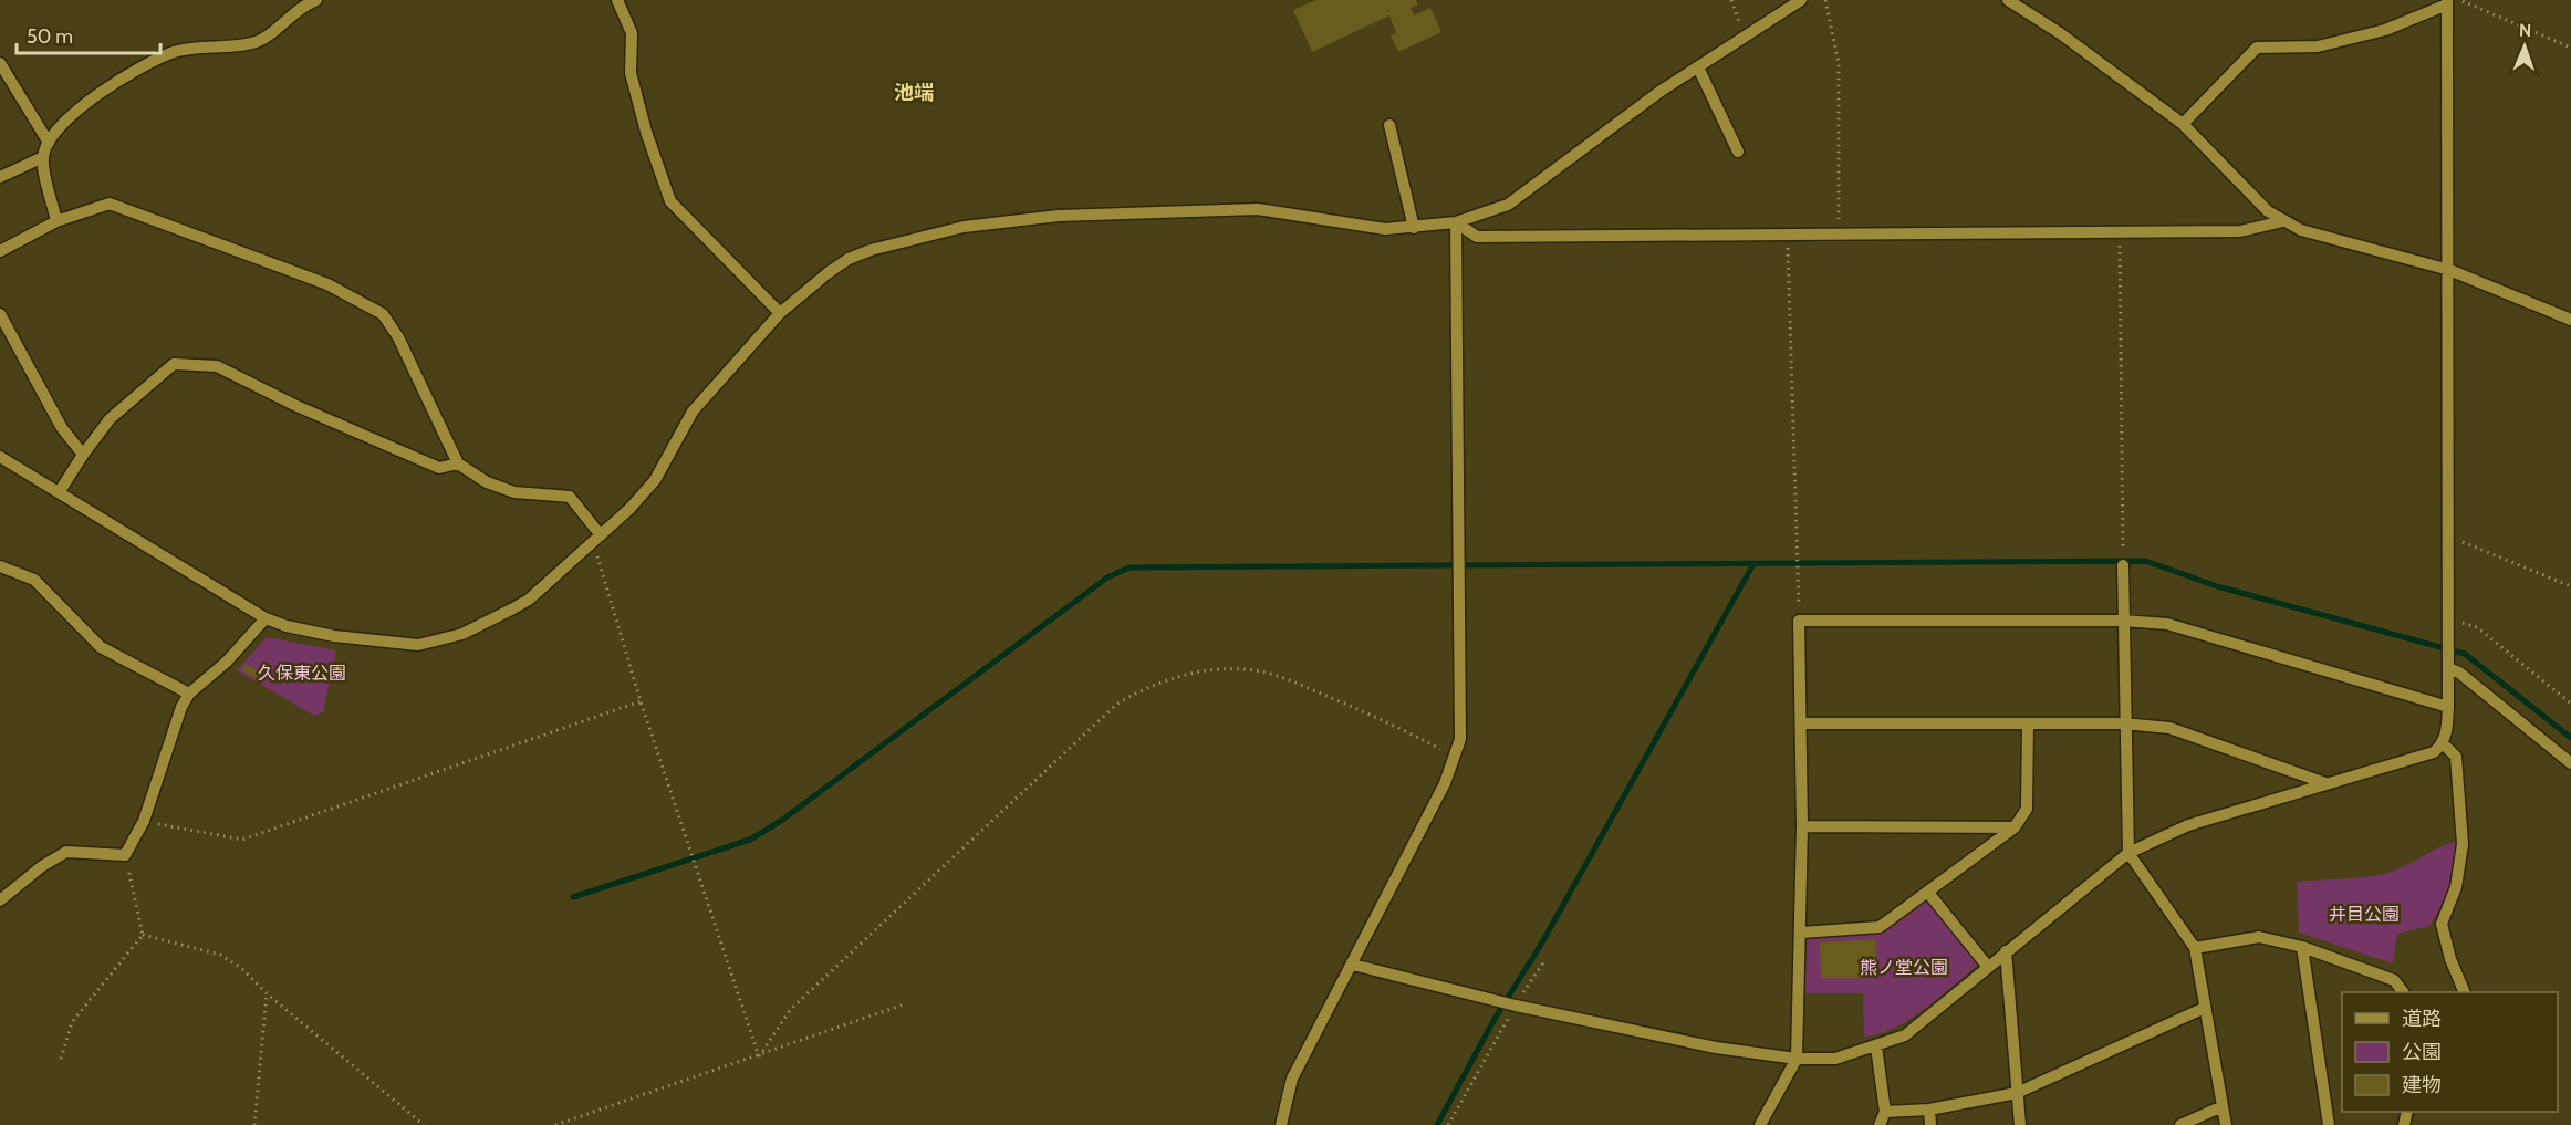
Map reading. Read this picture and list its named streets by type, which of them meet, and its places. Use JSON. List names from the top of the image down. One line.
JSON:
{"districts":["池端"],"parks":["久保東公園","井目公園","熊ノ堂公園"],"legend":["道路","公園","建物"],"scale_bar":"50 m","north":"top"}
